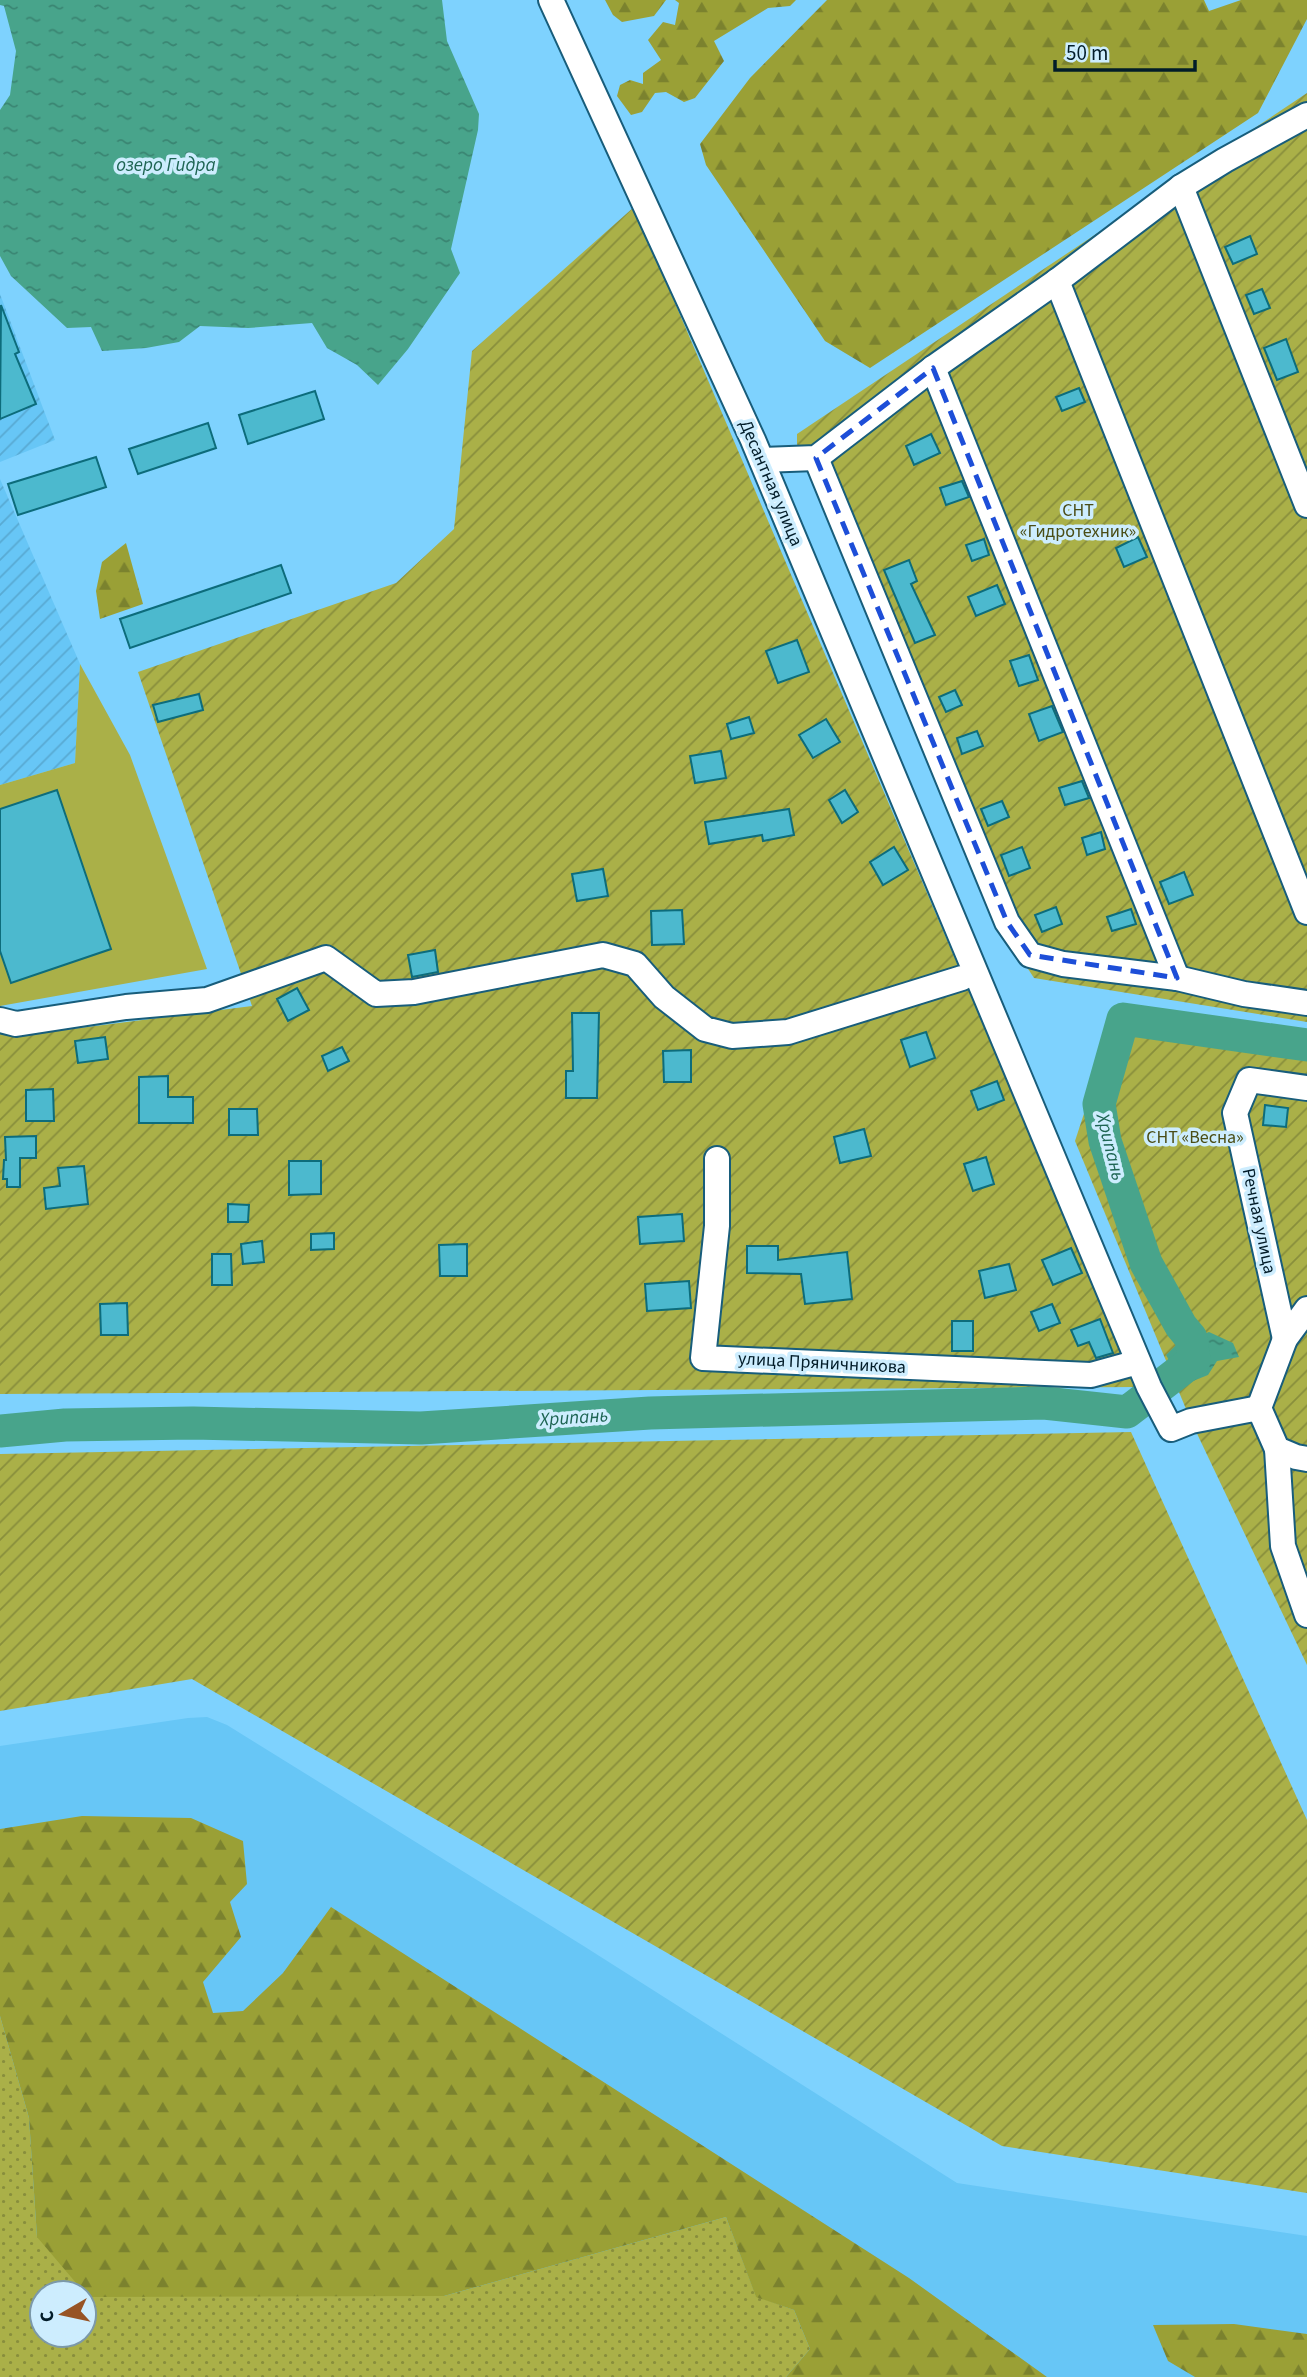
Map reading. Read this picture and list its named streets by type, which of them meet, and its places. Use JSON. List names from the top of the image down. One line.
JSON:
{"streets":{"street":["Десантная улица","Речная улица","улица Пряничникова"]},"crossings":[["Десантная улица","улица Пряничникова"]],"water":["озеро Гидра","Хрипань"],"parks":["СНТ «Гидротехник»","СНТ «Весна»"],"scale_bar":"50 m","north":"left"}
